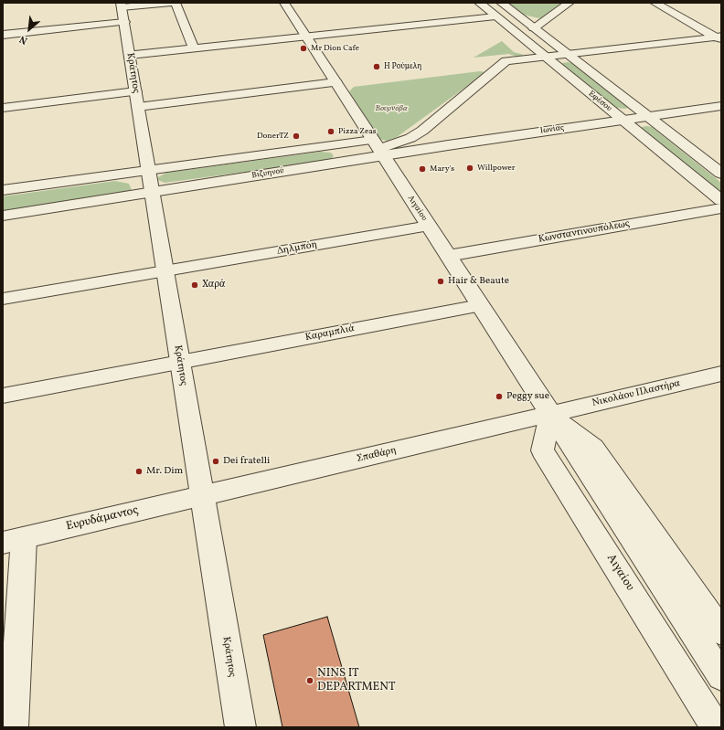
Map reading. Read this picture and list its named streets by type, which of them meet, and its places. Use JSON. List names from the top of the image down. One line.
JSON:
{"streets":{"street":["Κράτητος","Εφέσου","Ιωνίας","Βιζυηνού","Αιγαίου","Κωνσταντινουπόλεως","Δηλμπόη","Καραμπλιά","Νικολάου Πλαστήρα","Σπαθάρη","Ευρυδάμαντος"]},"crossings":[["Κράτητος","Βιζυηνού"],["Κράτητος","Δηλμπόη"],["Κράτητος","Καραμπλιά"],["Κράτητος","Σπαθάρη"],["Κράτητος","Ευρυδάμαντος"],["Εφέσου","Ιωνίας"],["Ιωνίας","Βιζυηνού"],["Ιωνίας","Αιγαίου"],["Βιζυηνού","Αιγαίου"],["Αιγαίου","Κωνσταντινουπόλεως"],["Αιγαίου","Δηλμπόη"],["Αιγαίου","Καραμπλιά"],["Αιγαίου","Νικολάου Πλαστήρα"],["Αιγαίου","Σπαθάρη"],["Νικολάου Πλαστήρα","Σπαθάρη"],["Σπαθάρη","Ευρυδάμαντος"]],"parks":["Βουρνόβα"],"places":["Mr Dion Cafe","Η Ρούμελη","Pizza Zeas","DonerTZ","Willpower","Mary's","Hair & Beaute","Χαρά","Peggy sue","Dei fratelli","Mr. Dim","NINS IT DEPARTMENT"],"north":"bottom left"}
